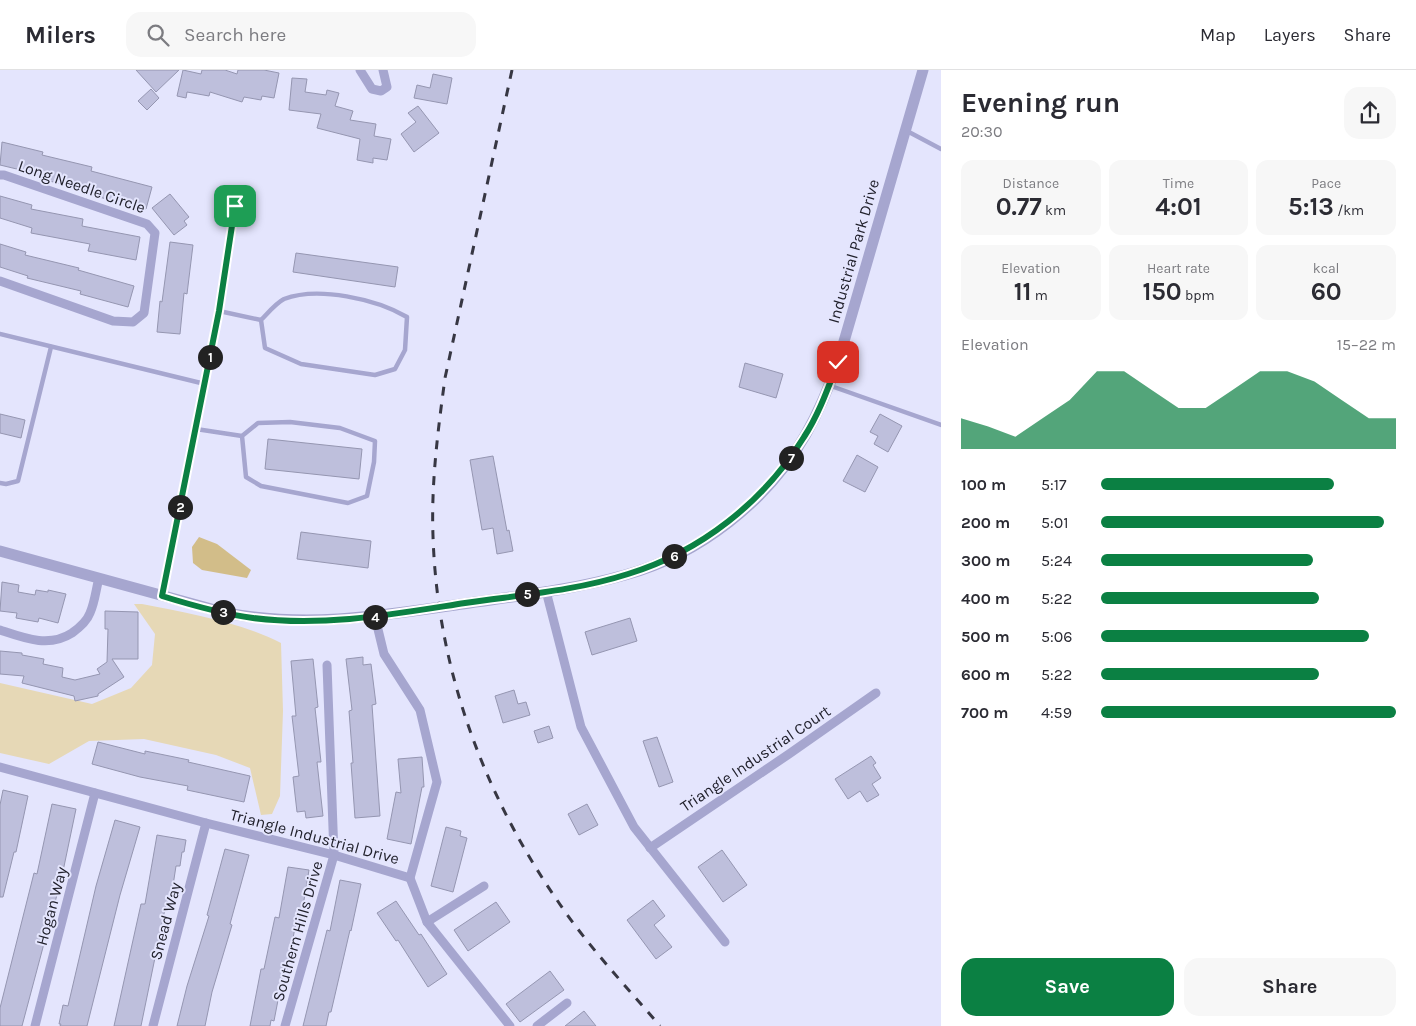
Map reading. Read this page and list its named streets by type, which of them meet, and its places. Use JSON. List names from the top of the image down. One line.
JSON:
{"streets":{"street":["Long Needle Circle","Industrial Park Drive","Triangle Industrial Court","Triangle Industrial Drive","Hogan Way","Snead Way","Southern Hills Drive"]},"crossings":[["Industrial Park Drive","Triangle Industrial Drive"],["Triangle Industrial Drive","Hogan Way"],["Triangle Industrial Drive","Snead Way"],["Triangle Industrial Drive","Southern Hills Drive"]],"page":{"header":"Milers","search":"Search here","nav":["Map","Layers","Share"],"heading":["Evening run","20:30"],"stats":[["Distance","0.77 km"],["Time","4:01"],["Pace","5:13 /km"],["Elevation","11 m"],["Heart rate","150 bpm"],["kcal","60"]],"chart":["Elevation","15–22 m"],"pins":["1","7","2","6","5","3","4"],"list":[{"name":"100 m","note":"5:17"},{"name":"200 m","note":"5:01"},{"name":"300 m","note":"5:24"},{"name":"400 m","note":"5:22"},{"name":"500 m","note":"5:06"},{"name":"600 m","note":"5:22"},{"name":"700 m","note":"4:59"}],"buttons":["Save","Share"]}}
